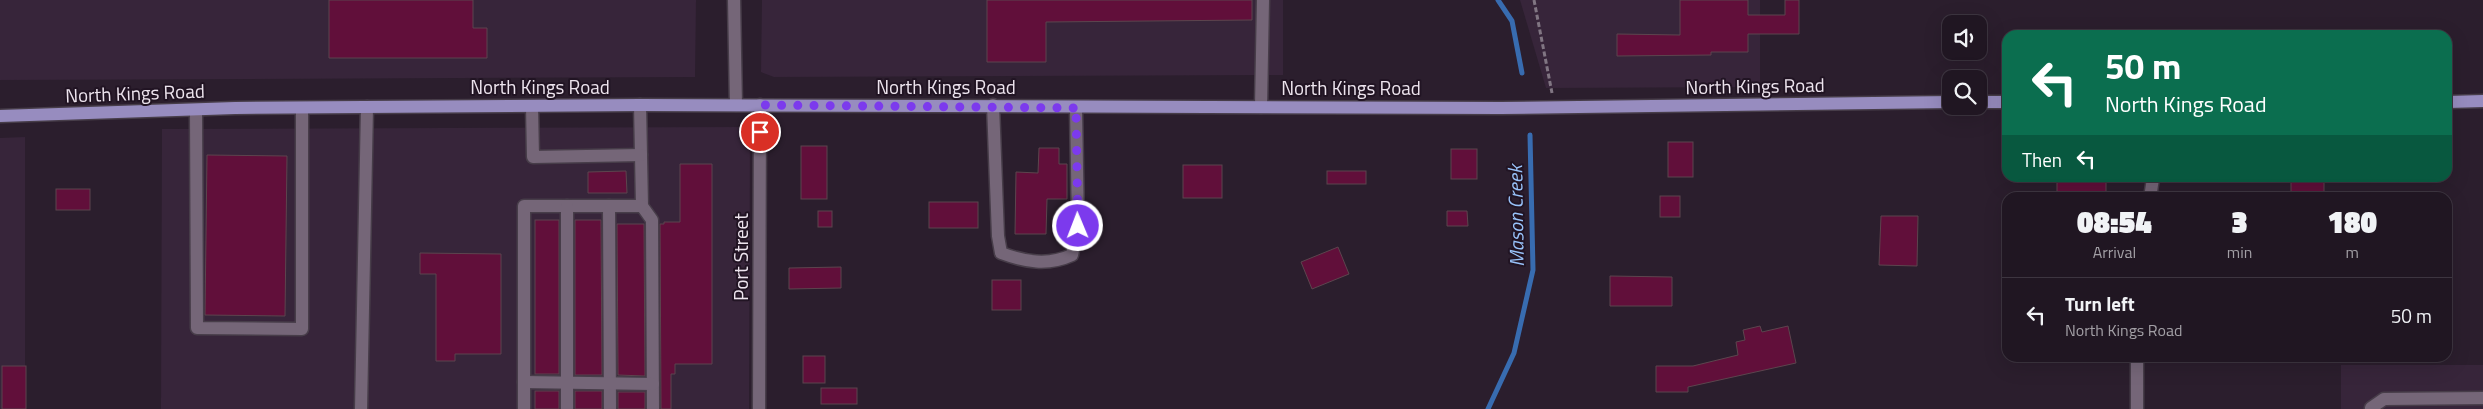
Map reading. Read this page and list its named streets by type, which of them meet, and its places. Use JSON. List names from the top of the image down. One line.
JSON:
{"streets":{"main road":["North Kings Road"],"street":["Port Street"]},"crossings":[["North Kings Road","Port Street"]],"water":["Mason Creek"],"page":{"turn":["50 m","North Kings Road"],"then":"Then","eta":["08:54","Arrival","3","min","180","m"],"list":[{"name":"Turn left","note":"North Kings Road","value":"50 m"}]}}
